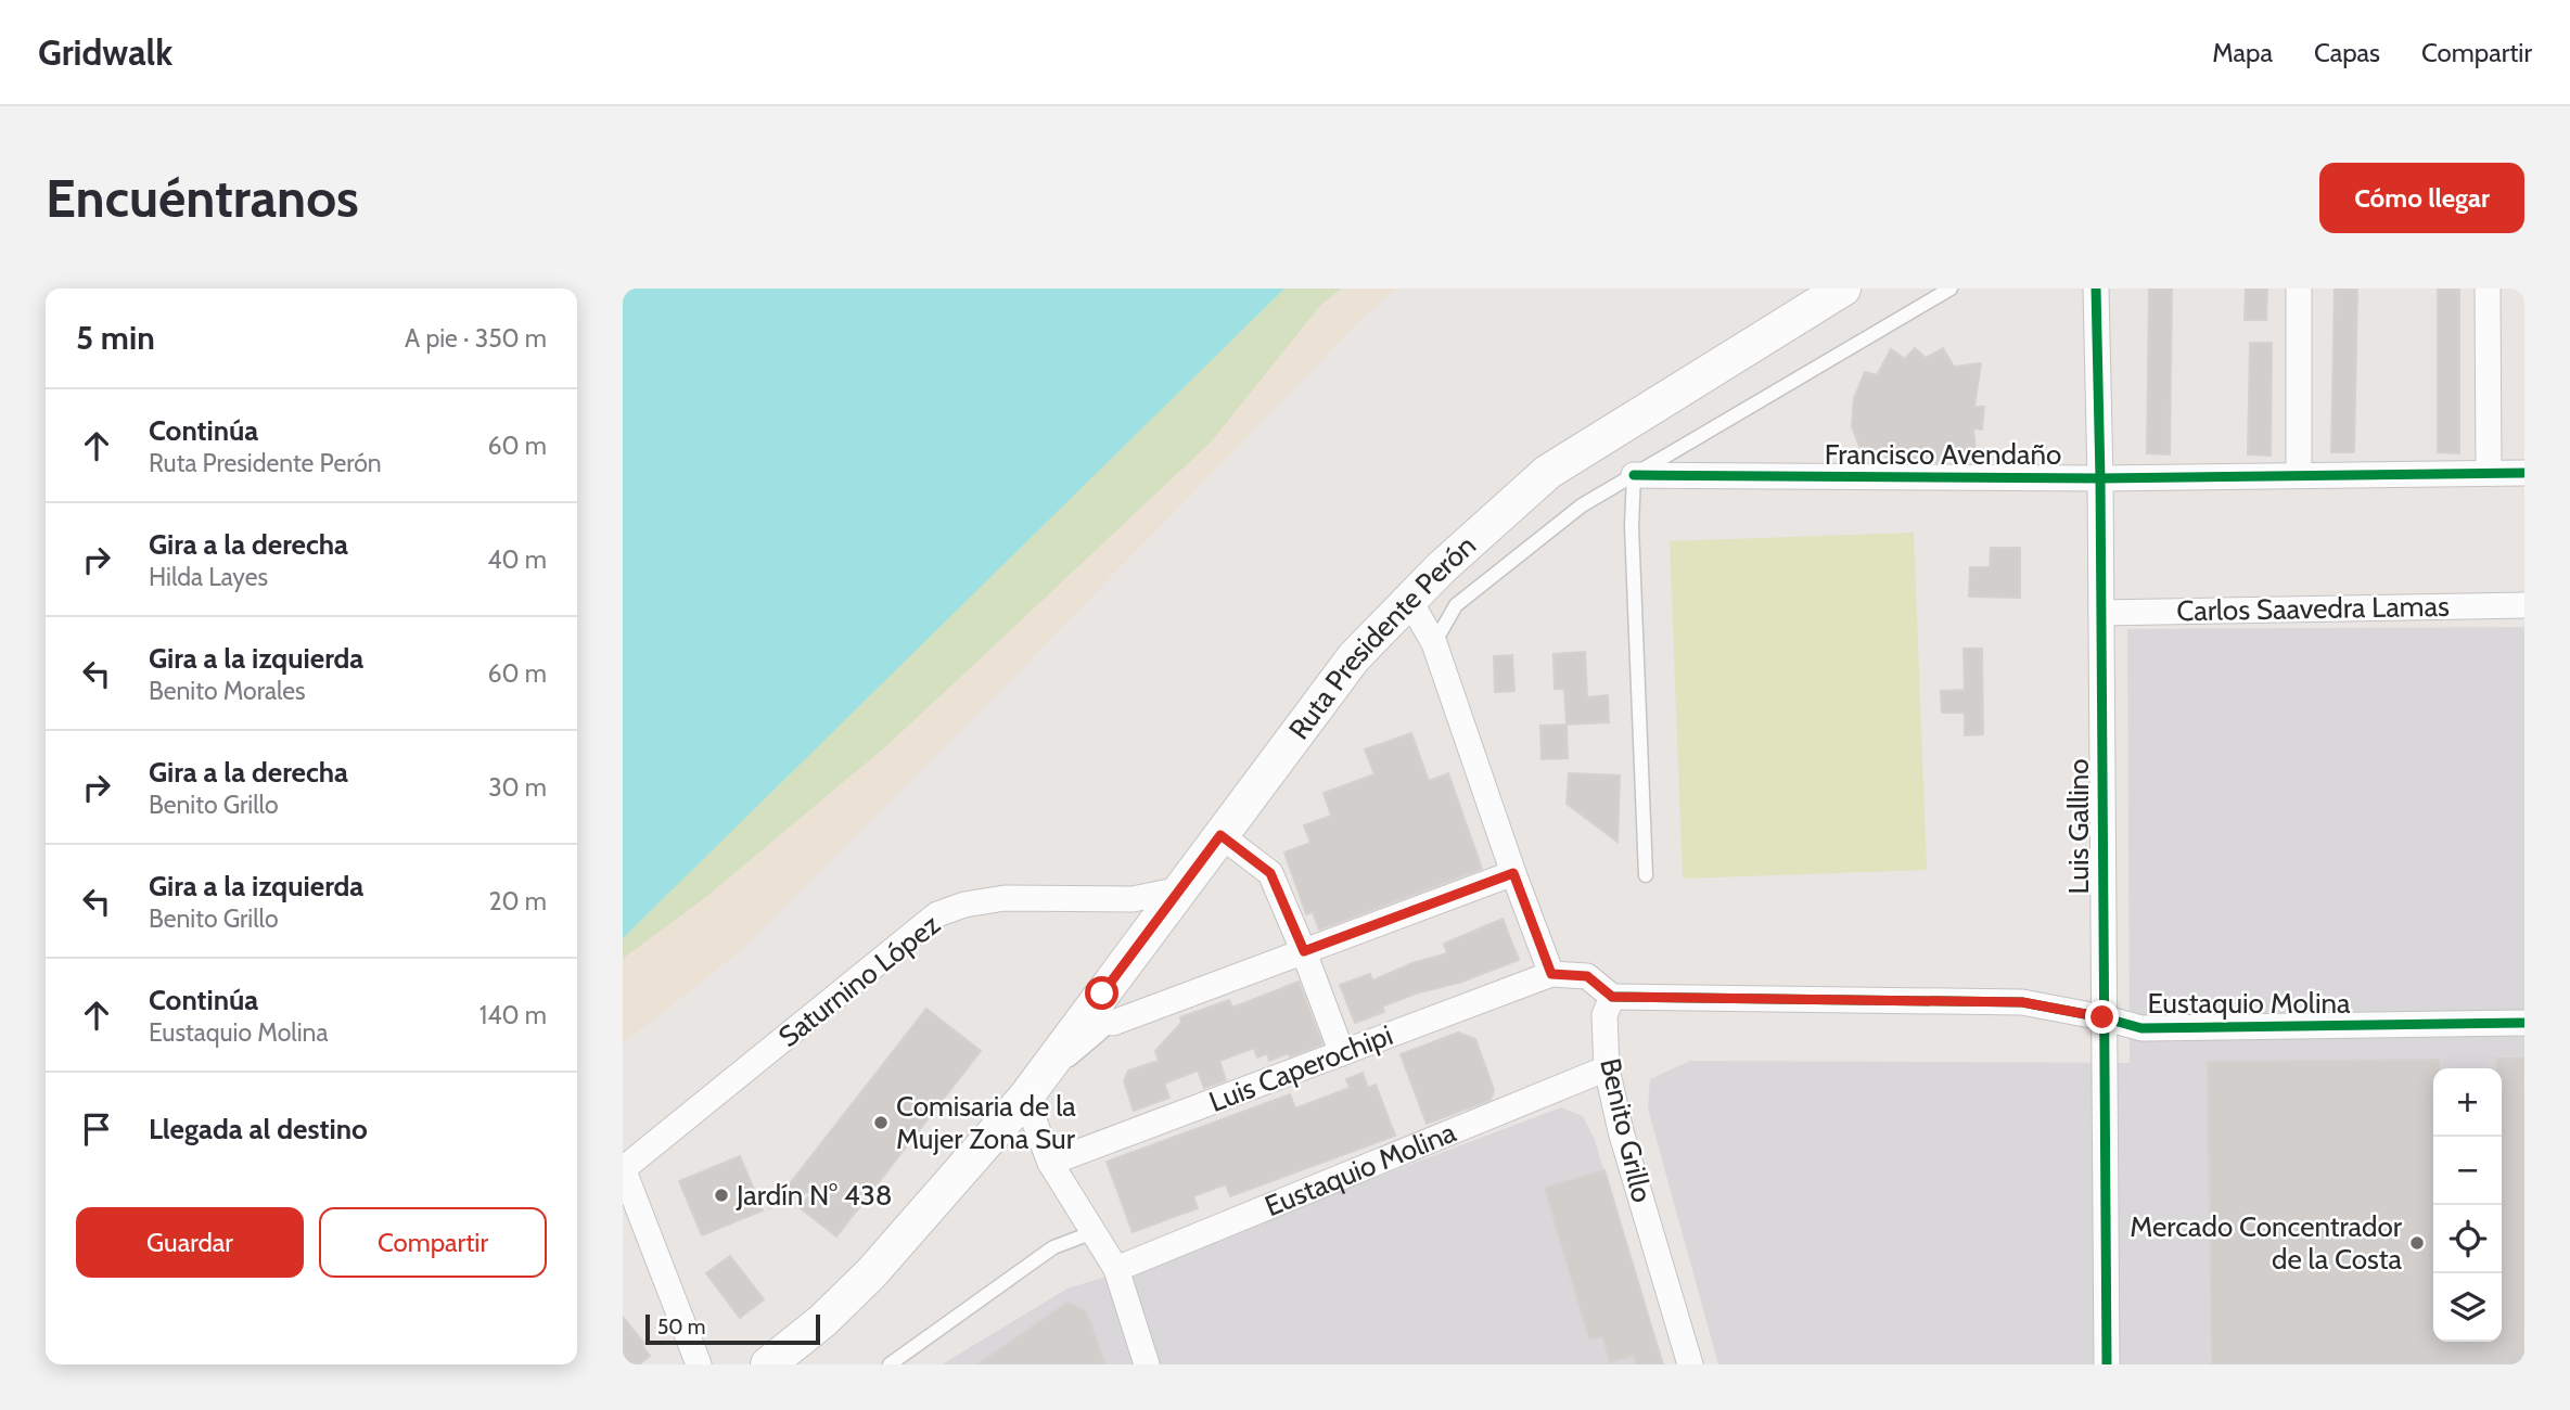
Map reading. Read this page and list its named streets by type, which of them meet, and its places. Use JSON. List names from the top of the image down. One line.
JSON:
{"streets":{"main road":["Ruta Presidente Perón"],"street":["Francisco Avendaño","Carlos Saavedra Lamas","Luis Gallino","Saturnino López","Eustaquio Molina","Luis Caperochipi","Benito Grillo"]},"crossings":[["Francisco Avendaño","Luis Gallino"],["Carlos Saavedra Lamas","Luis Gallino"],["Ruta Presidente Perón","Saturnino López"],["Luis Gallino","Eustaquio Molina"],["Eustaquio Molina","Benito Grillo"]],"places":["Comisaria de la Mujer Zona Sur","Jardín N° 438","Mercado Concentrador de la Costa"],"scale_bar":"50 m","page":{"header":"Gridwalk","nav":["Mapa","Capas","Compartir"],"buttons":["Cómo llegar",["Guardar","Compartir"]],"title":"Encuéntranos","heading":["5 min","A pie · 350 m"],"list":[["Continúa","Ruta Presidente Perón","60 m"],["Gira a la derecha","Hilda Layes","40 m"],["Gira a la izquierda","Benito Morales","60 m"],["Gira a la derecha","Benito Grillo","30 m"],["Gira a la izquierda","Benito Grillo","20 m"],["Continúa","Eustaquio Molina","140 m"],"Llegada al destino"],"map_buttons":["+","−"],"scale":"50 m"}}
